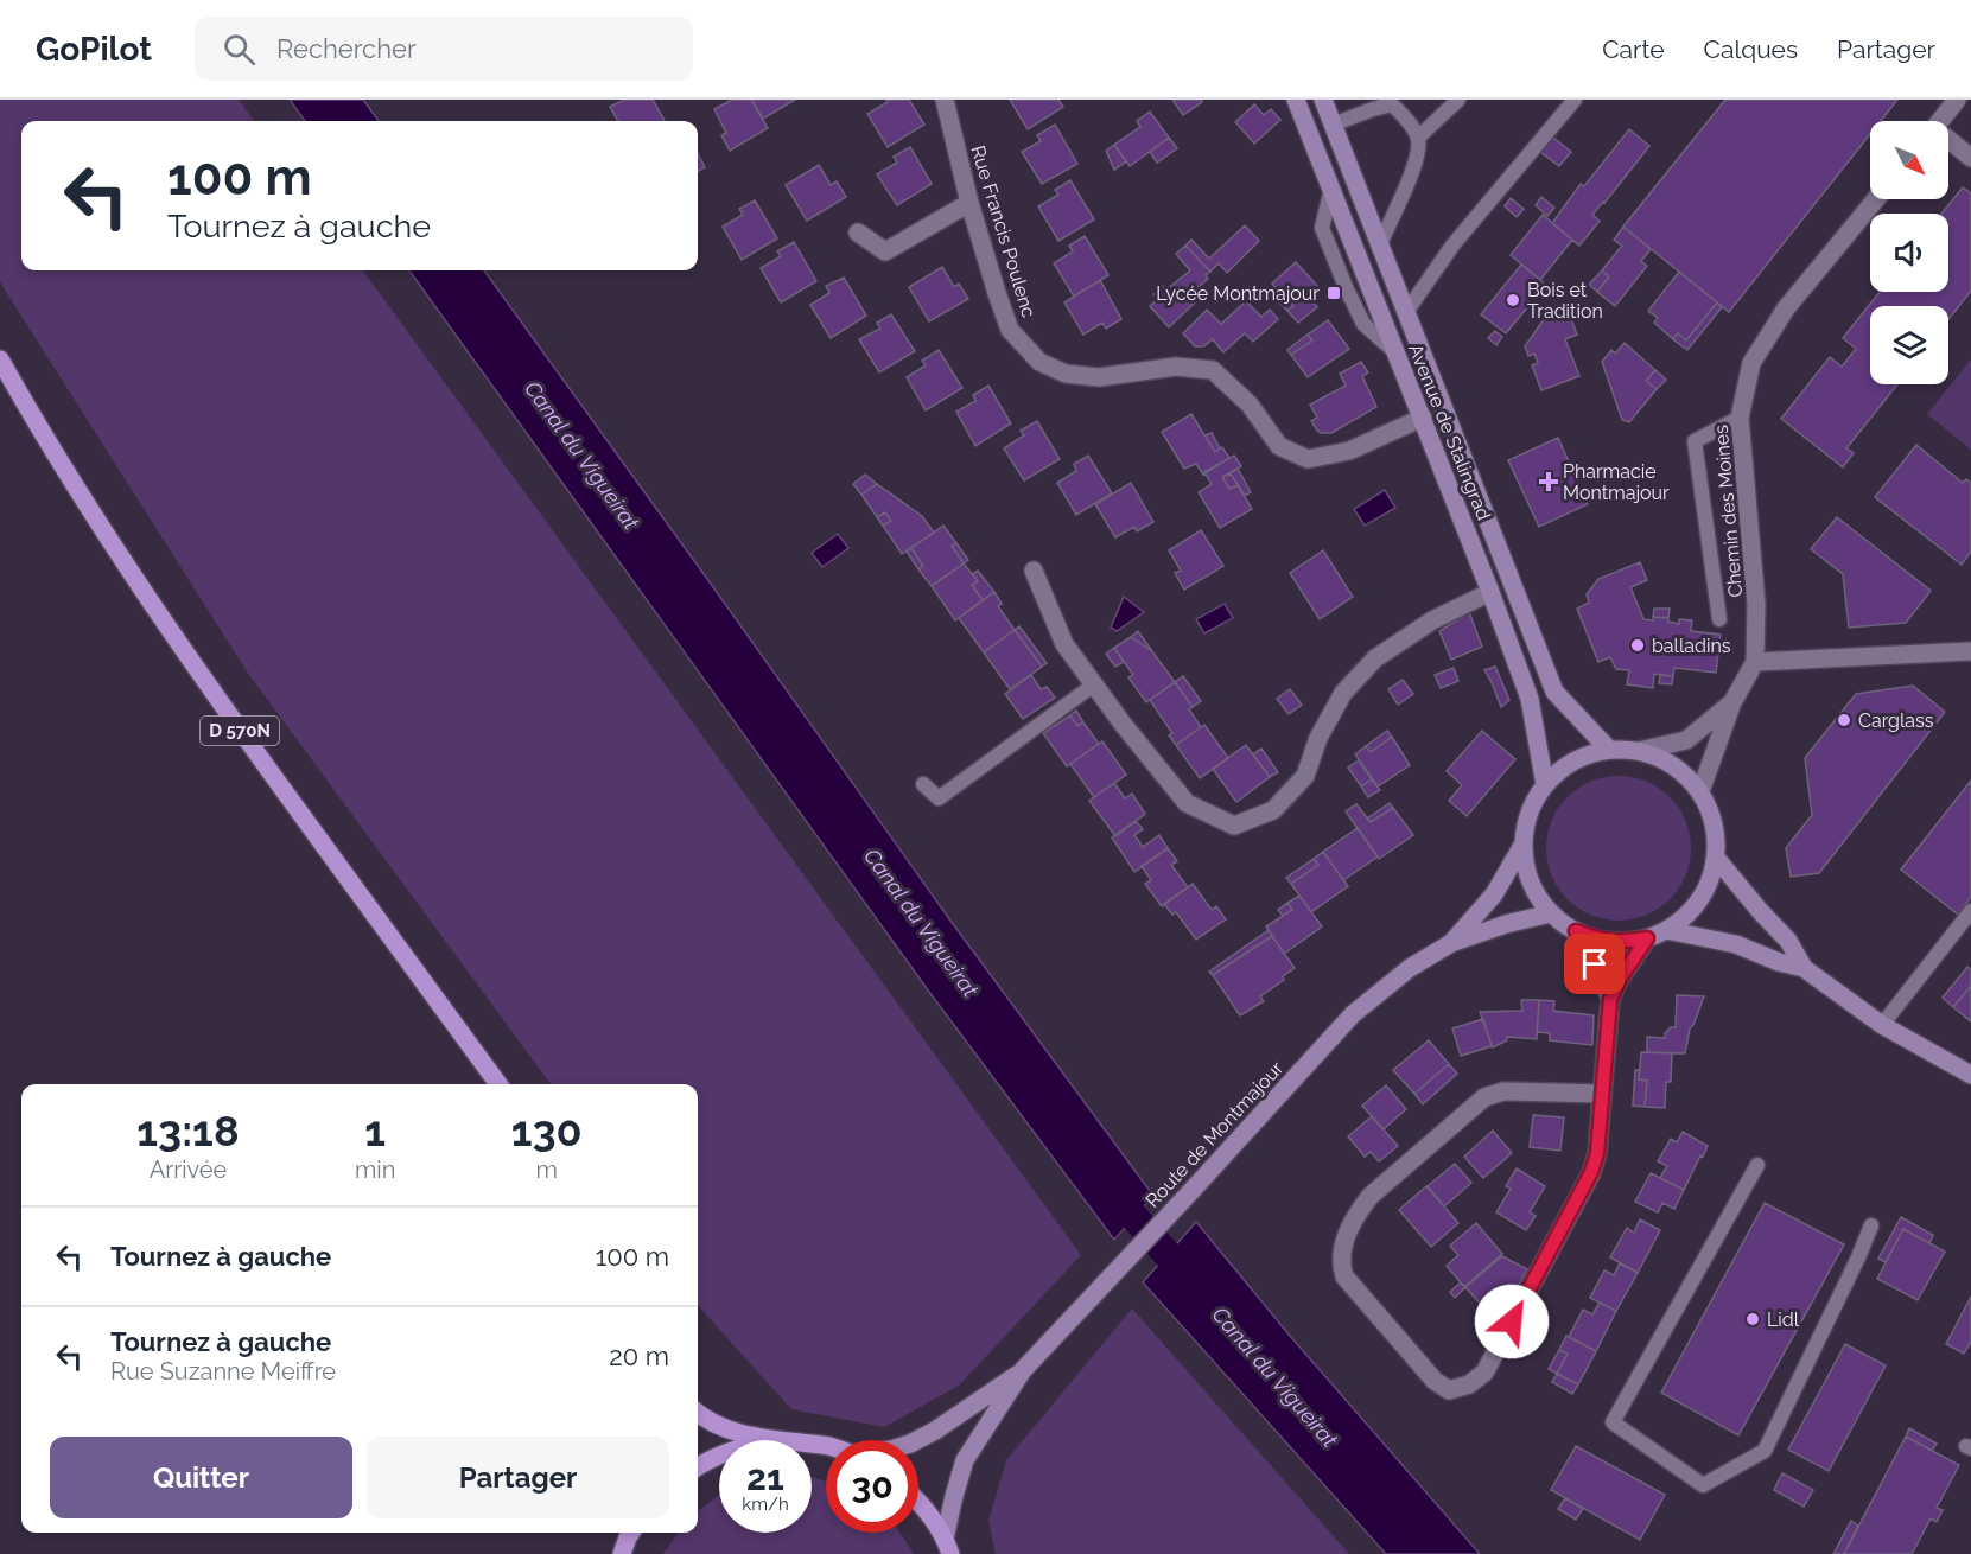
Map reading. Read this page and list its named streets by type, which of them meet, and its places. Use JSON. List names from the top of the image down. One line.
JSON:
{"streets":{"main road":["Avenue de Stalingrad","D 570N","Route de Montmajour"],"street":["Rue Francis Poulenc","Chemin des Moines"]},"crossings":[["Rue Francis Poulenc","Avenue de Stalingrad"],["Avenue de Stalingrad","Chemin des Moines"],["Avenue de Stalingrad","Route de Montmajour"],["Chemin des Moines","Route de Montmajour"]],"water":["Canal du Vigueirat"],"places":{"transit":["Lycée Montmajour"],"other":["Bois et Tradition","balladins","Carglass","Lidl"],"health":["Pharmacie Montmajour"]},"north":"bottom right","page":{"header":"GoPilot","search":"Rechercher","nav":["Carte","Calques","Partager"],"turn":["100 m","Tournez à gauche"],"eta":["13:18","Arrivée","1","min","130","m"],"list":[{"name":"Tournez à gauche","value":"100 m"},{"name":"Tournez à gauche","note":"Rue Suzanne Meiffre","value":"20 m"}],"buttons":["Quitter","Partager"],"speed":"21 km/h","limit":"30"}}
